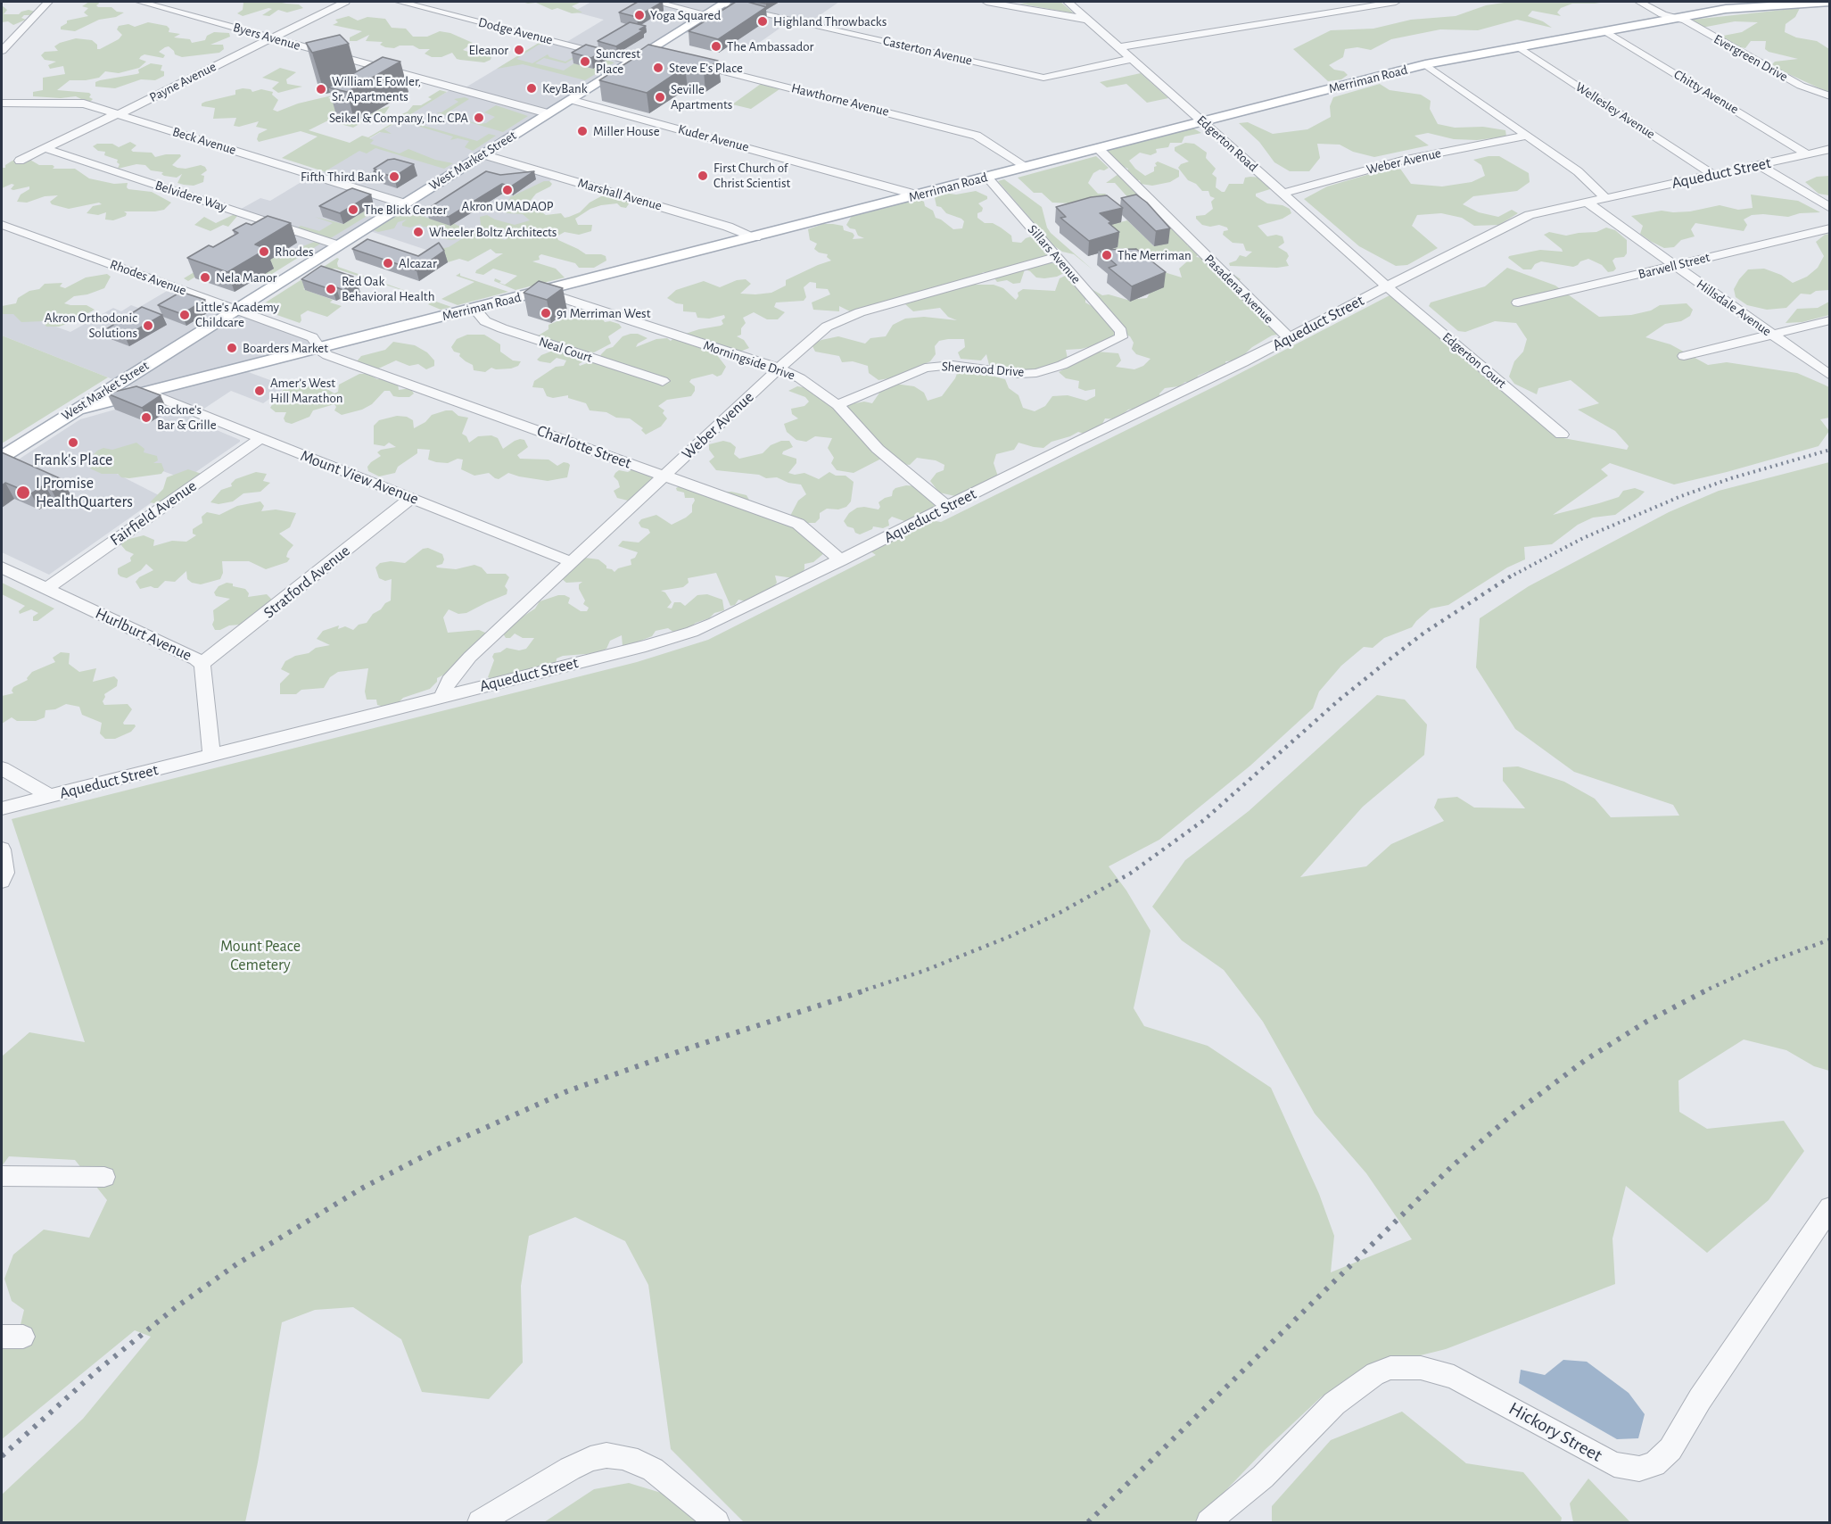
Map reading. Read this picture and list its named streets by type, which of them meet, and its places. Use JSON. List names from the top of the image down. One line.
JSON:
{"streets":{"main road":["Merriman Road","West Market Street"],"street":["Dodge Avenue","Byers Avenue","Casterton Avenue","Evergreen Drive","Payne Avenue","Chitty Avenue","Hawthorne Avenue","Wellesley Avenue","Kuder Avenue","Beck Avenue","Edgerton Road","Weber Avenue","Aqueduct Street","Marshall Avenue","Belvidere Way","Sillars Avenue","Barwell Street","Rhodes Avenue","Pasadena Avenue","Hillsdale Avenue","Neal Court","Morningside Drive","Edgerton Court","Sherwood Drive","Charlotte Street","Mount View Avenue","Fairfield Avenue","Stratford Avenue","Hurlburt Avenue","Hickory Street"]},"crossings":[["Dodge Avenue","West Market Street"],["Byers Avenue","Payne Avenue"],["Byers Avenue","West Market Street"],["Casterton Avenue","Edgerton Road"],["Casterton Avenue","West Market Street"],["Evergreen Drive","Merriman Road"],["Merriman Road","Chitty Avenue"],["Merriman Road","Hawthorne Avenue"],["Merriman Road","Wellesley Avenue"],["Merriman Road","Kuder Avenue"],["Merriman Road","Edgerton Road"],["Merriman Road","West Market Street"],["Merriman Road","Marshall Avenue"],["Merriman Road","Sillars Avenue"],["Merriman Road","Rhodes Avenue"],["Merriman Road","Pasadena Avenue"],["Merriman Road","Neal Court"],["Merriman Road","Morningside Drive"],["Merriman Road","Charlotte Street"],["Merriman Road","Mount View Avenue"],["Payne Avenue","Beck Avenue"],["Payne Avenue","Belvidere Way"],["Chitty Avenue","Aqueduct Street"],["Wellesley Avenue","Aqueduct Street"],["Kuder Avenue","West Market Street"],["Beck Avenue","West Market Street"],["Edgerton Road","Weber Avenue"],["Edgerton Road","Aqueduct Street"],["Edgerton Road","Edgerton Court"],["West Market Street","Marshall Avenue"],["West Market Street","Belvidere Way"],["West Market Street","Rhodes Avenue"],["Weber Avenue","Aqueduct Street"],["Weber Avenue","Sillars Avenue"],["Weber Avenue","Morningside Drive"],["Weber Avenue","Charlotte Street"],["Weber Avenue","Mount View Avenue"],["Aqueduct Street","Pasadena Avenue"],["Aqueduct Street","Hillsdale Avenue"],["Aqueduct Street","Morningside Drive"],["Aqueduct Street","Edgerton Court"],["Aqueduct Street","Charlotte Street"],["Aqueduct Street","Hurlburt Avenue"],["Sillars Avenue","Sherwood Drive"],["Barwell Street","Hillsdale Avenue"],["Rhodes Avenue","Charlotte Street"],["Morningside Drive","Sherwood Drive"],["Mount View Avenue","Fairfield Avenue"],["Mount View Avenue","Stratford Avenue"],["Fairfield Avenue","Hurlburt Avenue"],["Stratford Avenue","Hurlburt Avenue"]],"parks":["Mount Peace Cemetery"],"places":["Yoga Squared","Highland Throwbacks","The Ambassador","Eleanor","Suncrest Place","Steve E’s Place","KeyBank","William E Fowler, Sr. Apartments","Seville Apartments","Seikel & Company, Inc. CPA","Miller House","First Church of Christ Scientist","Fifth Third Bank","Akron UMADAOP","The Blick Center","Wheeler Boltz Architects","Rhodes","The Merriman","Alcazar","Nela Manor","Red Oak Behavioral Health","91 Merriman West","Little's Academy Childcare","Akron Orthodonic Solutions","Boarders Market","Amer's West Hill Marathon","Rockne's Bar & Grille","Frank's Place","I Promise HealthQuarters"]}
